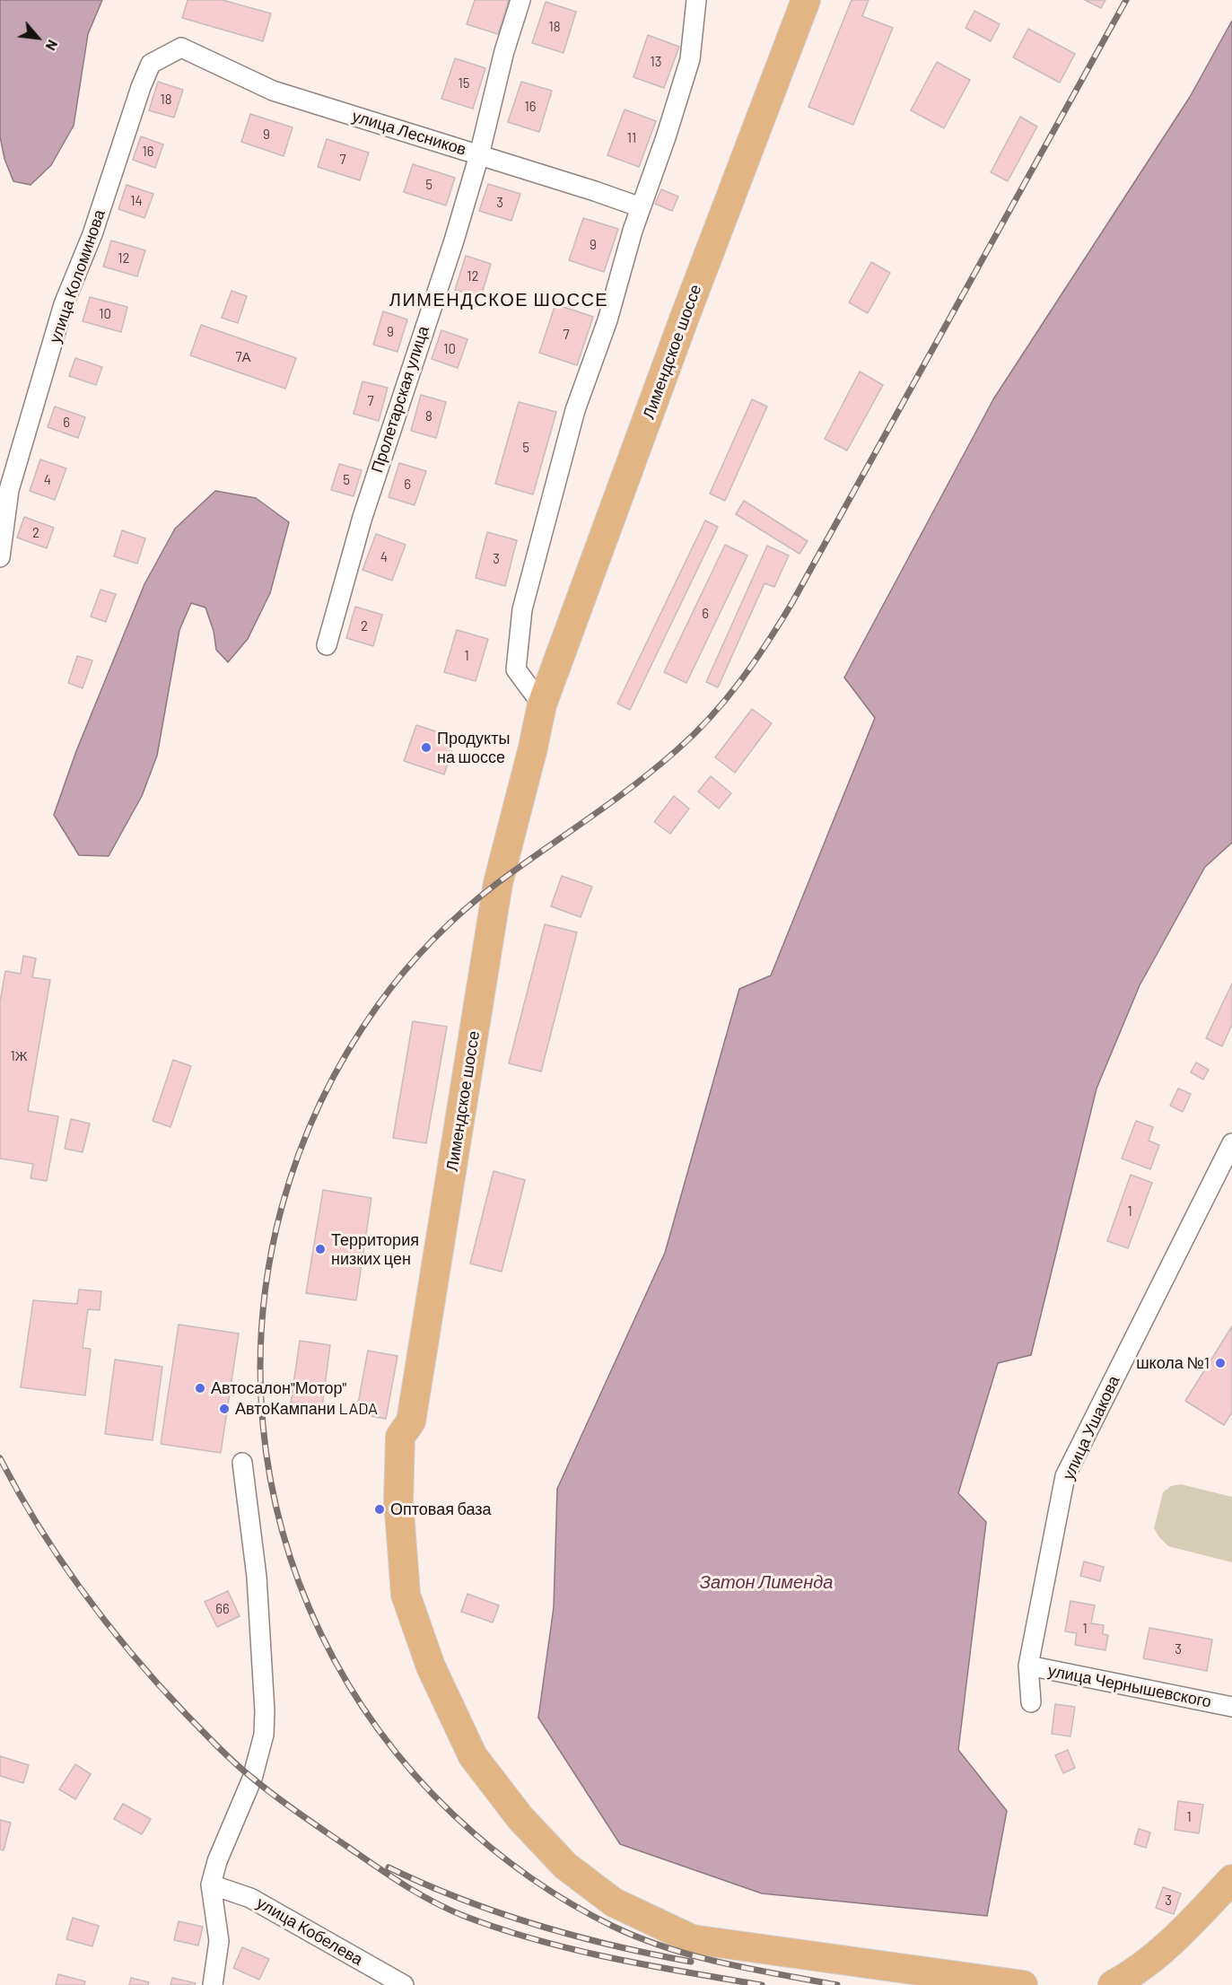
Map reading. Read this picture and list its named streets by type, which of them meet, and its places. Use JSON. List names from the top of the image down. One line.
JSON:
{"streets":{"main road":["Лимендское шоссе"],"street":["улица Лесников","улица Коломинова","Пролетарская улица","улица Ушакова","улица Чернышевского","улица Кобелева"]},"crossings":[["улица Лесников","улица Коломинова"],["улица Лесников","Пролетарская улица"],["улица Ушакова","улица Чернышевского"]],"districts":["ЛИМЕНДСКОЕ ШОССЕ"],"water":["Затон Лименда"],"places":["Продукты на шоссе","Территория низких цен","школа №1","Автосалон\"Мотор\"","АвтоКампани LADA","Оптовая база"],"house_numbers":["18","13","15","18","16","9","11","16","7","5","14","3","9","12","12","10","9","7","10","7А","7","8","6","5","4","5","6","2","4","3","6","2","1","1Ж","1","66","1","3","1","3"],"north":"bottom right"}
